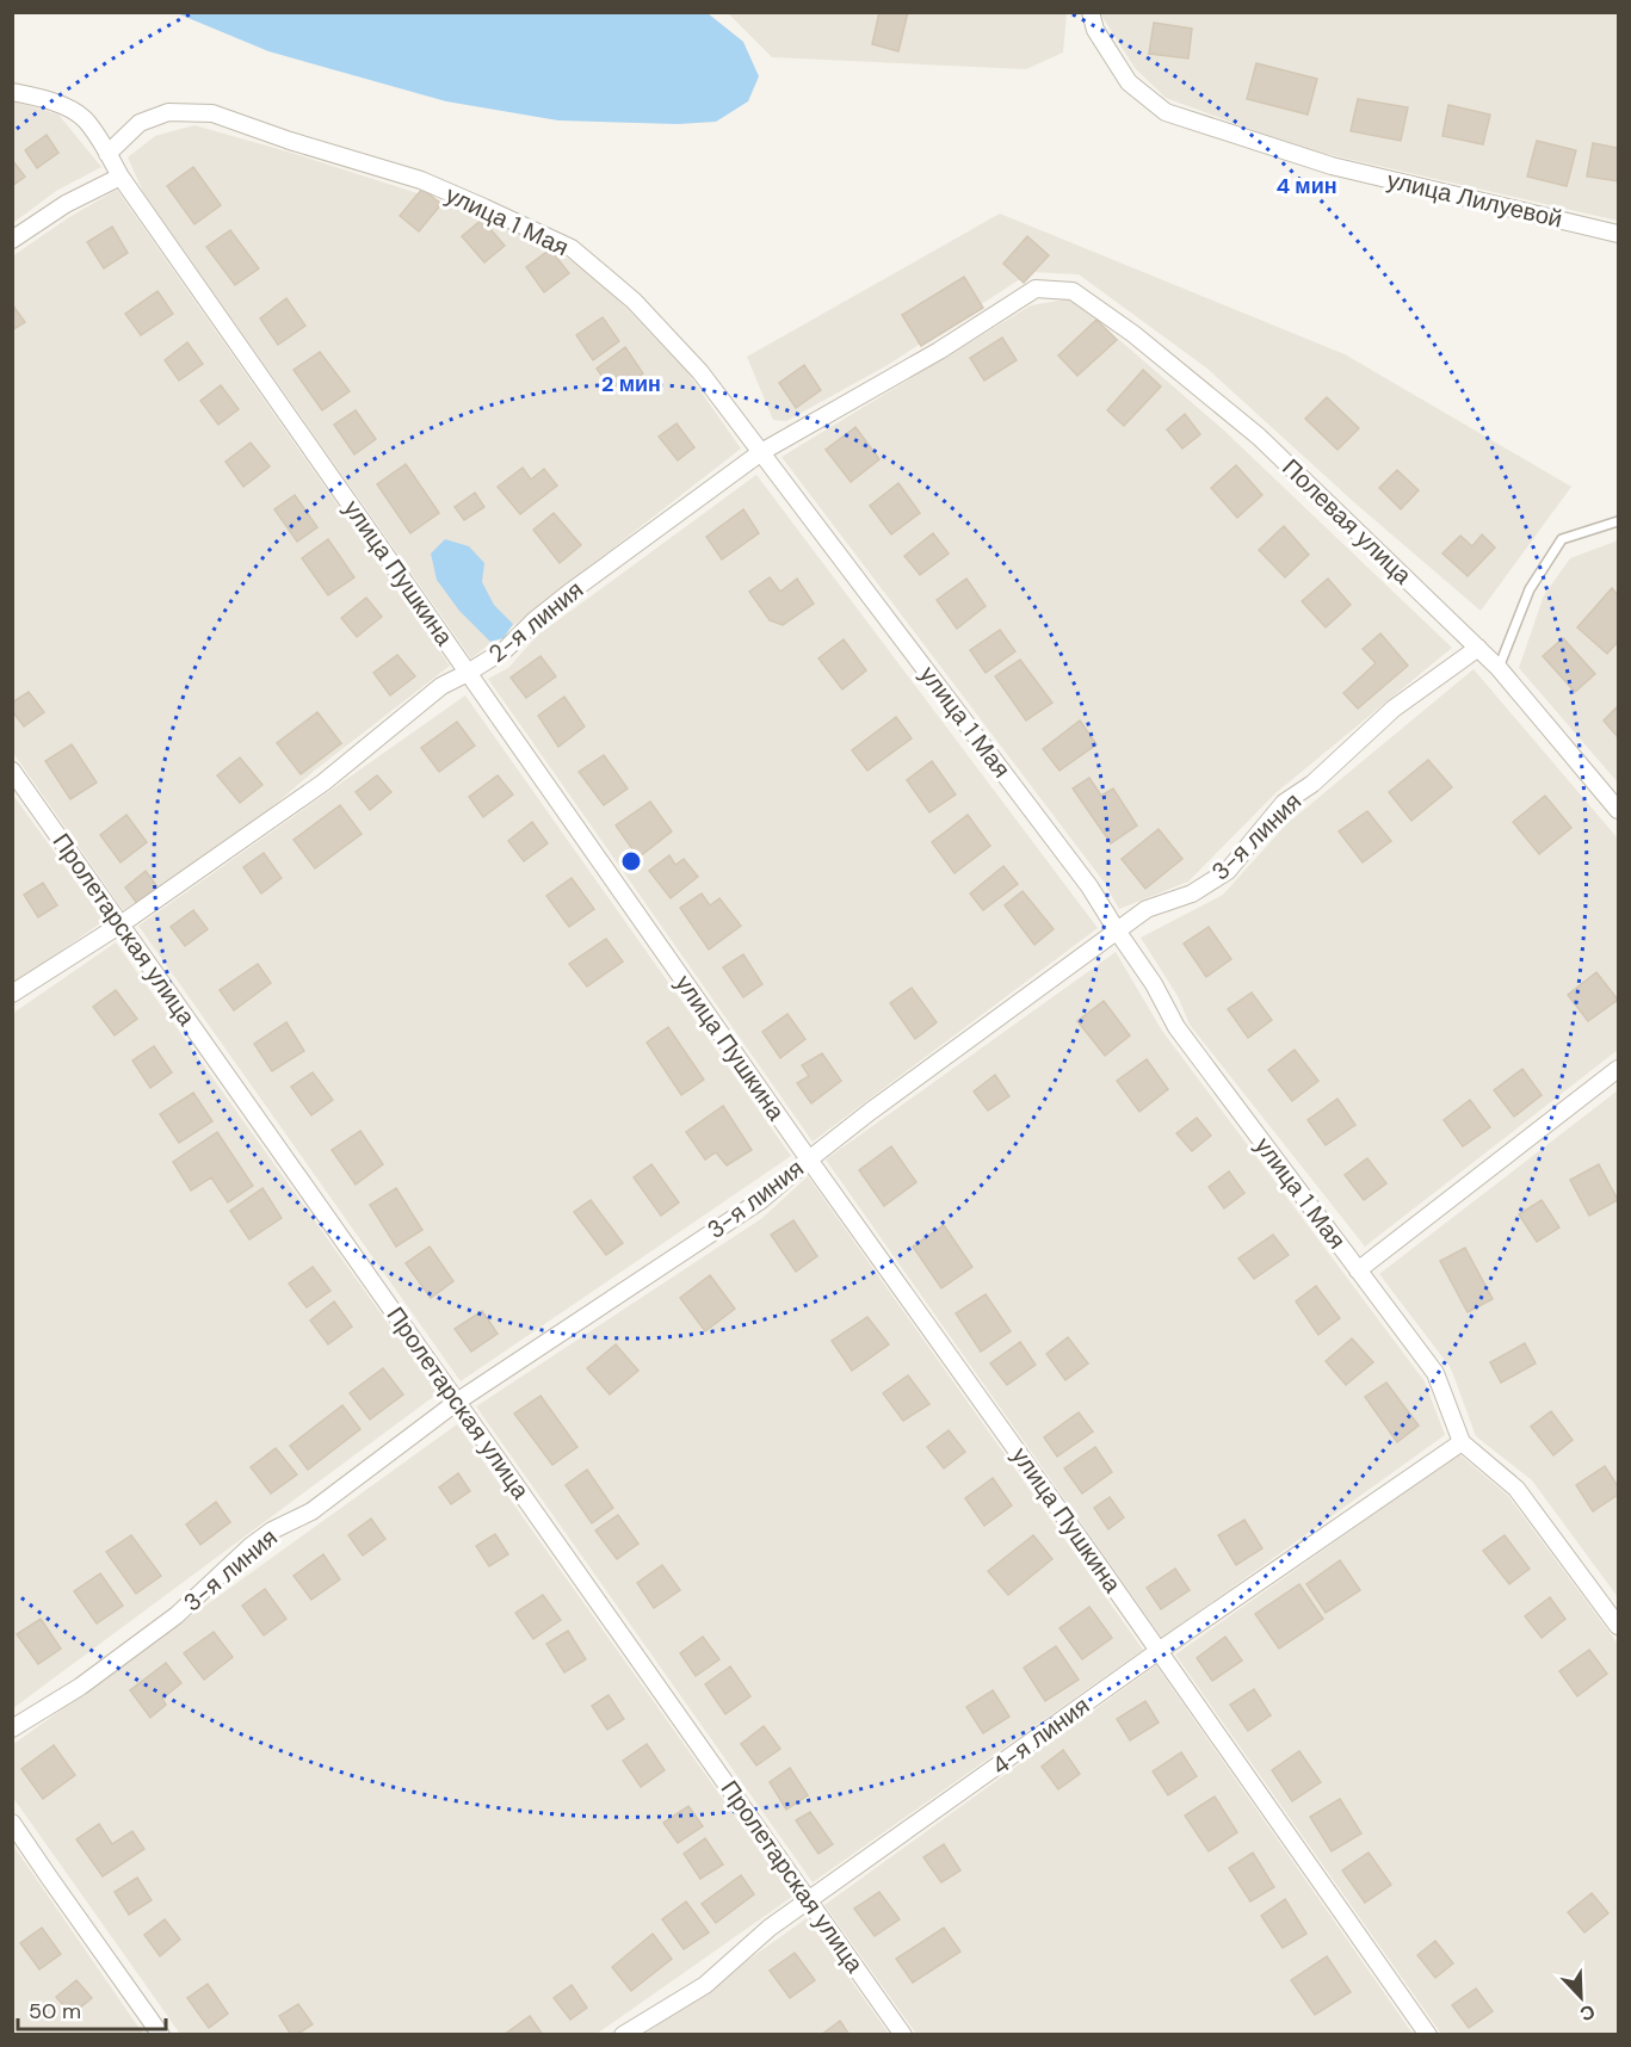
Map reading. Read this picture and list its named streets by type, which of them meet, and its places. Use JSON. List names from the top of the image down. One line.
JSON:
{"streets":{"street":["улица Лилуевой","улица 1 Мая","Полевая улица","улица Пушкина","2-я линия","3-я линия","Пролетарская улица","4-я линия"]},"crossings":[["улица 1 Мая","улица Пушкина"],["улица 1 Мая","2-я линия"],["улица 1 Мая","3-я линия"],["улица 1 Мая","4-я линия"],["Полевая улица","2-я линия"],["Полевая улица","3-я линия"],["улица Пушкина","2-я линия"],["улица Пушкина","3-я линия"],["улица Пушкина","4-я линия"],["2-я линия","Пролетарская улица"],["3-я линия","Пролетарская улица"],["Пролетарская улица","4-я линия"]],"scale_bar":"50 m","north":"bottom right","rings":["4 мин","2 мин"]}
